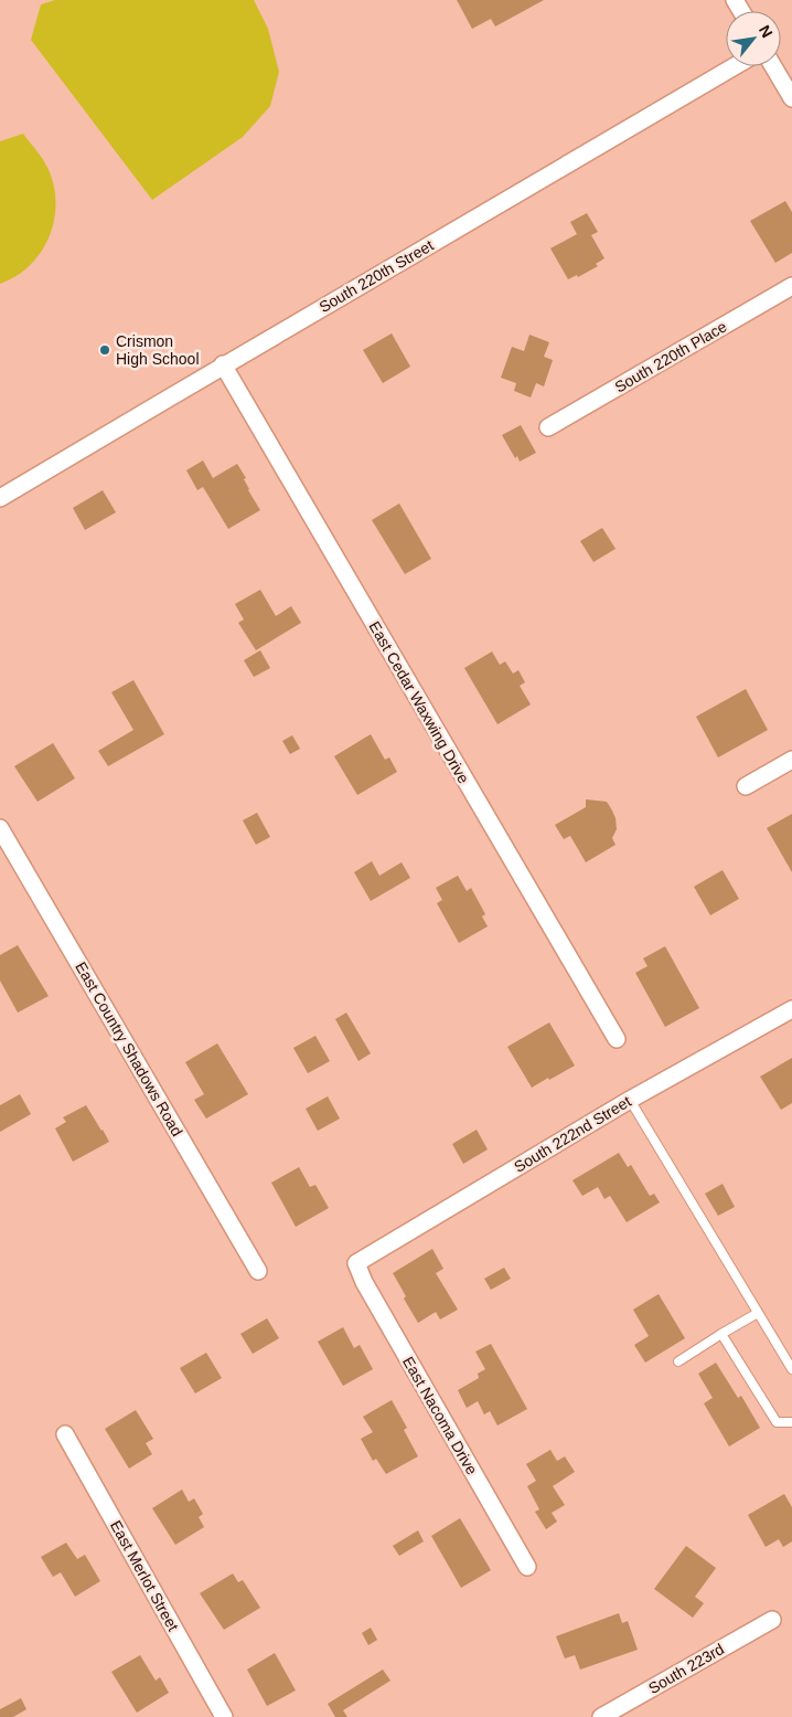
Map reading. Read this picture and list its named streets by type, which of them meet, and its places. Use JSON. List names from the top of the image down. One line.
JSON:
{"streets":{"street":["South 220th Street","South 220th Place","East Cedar Waxwing Drive","East Country Shadows Road","South 222nd Street","East Nacoma Drive","East Merlot Street","South 223rd"]},"crossings":[["South 220th Street","East Cedar Waxwing Drive"],["South 222nd Street","East Nacoma Drive"]],"places":["Crismon High School"],"north":"top right"}
